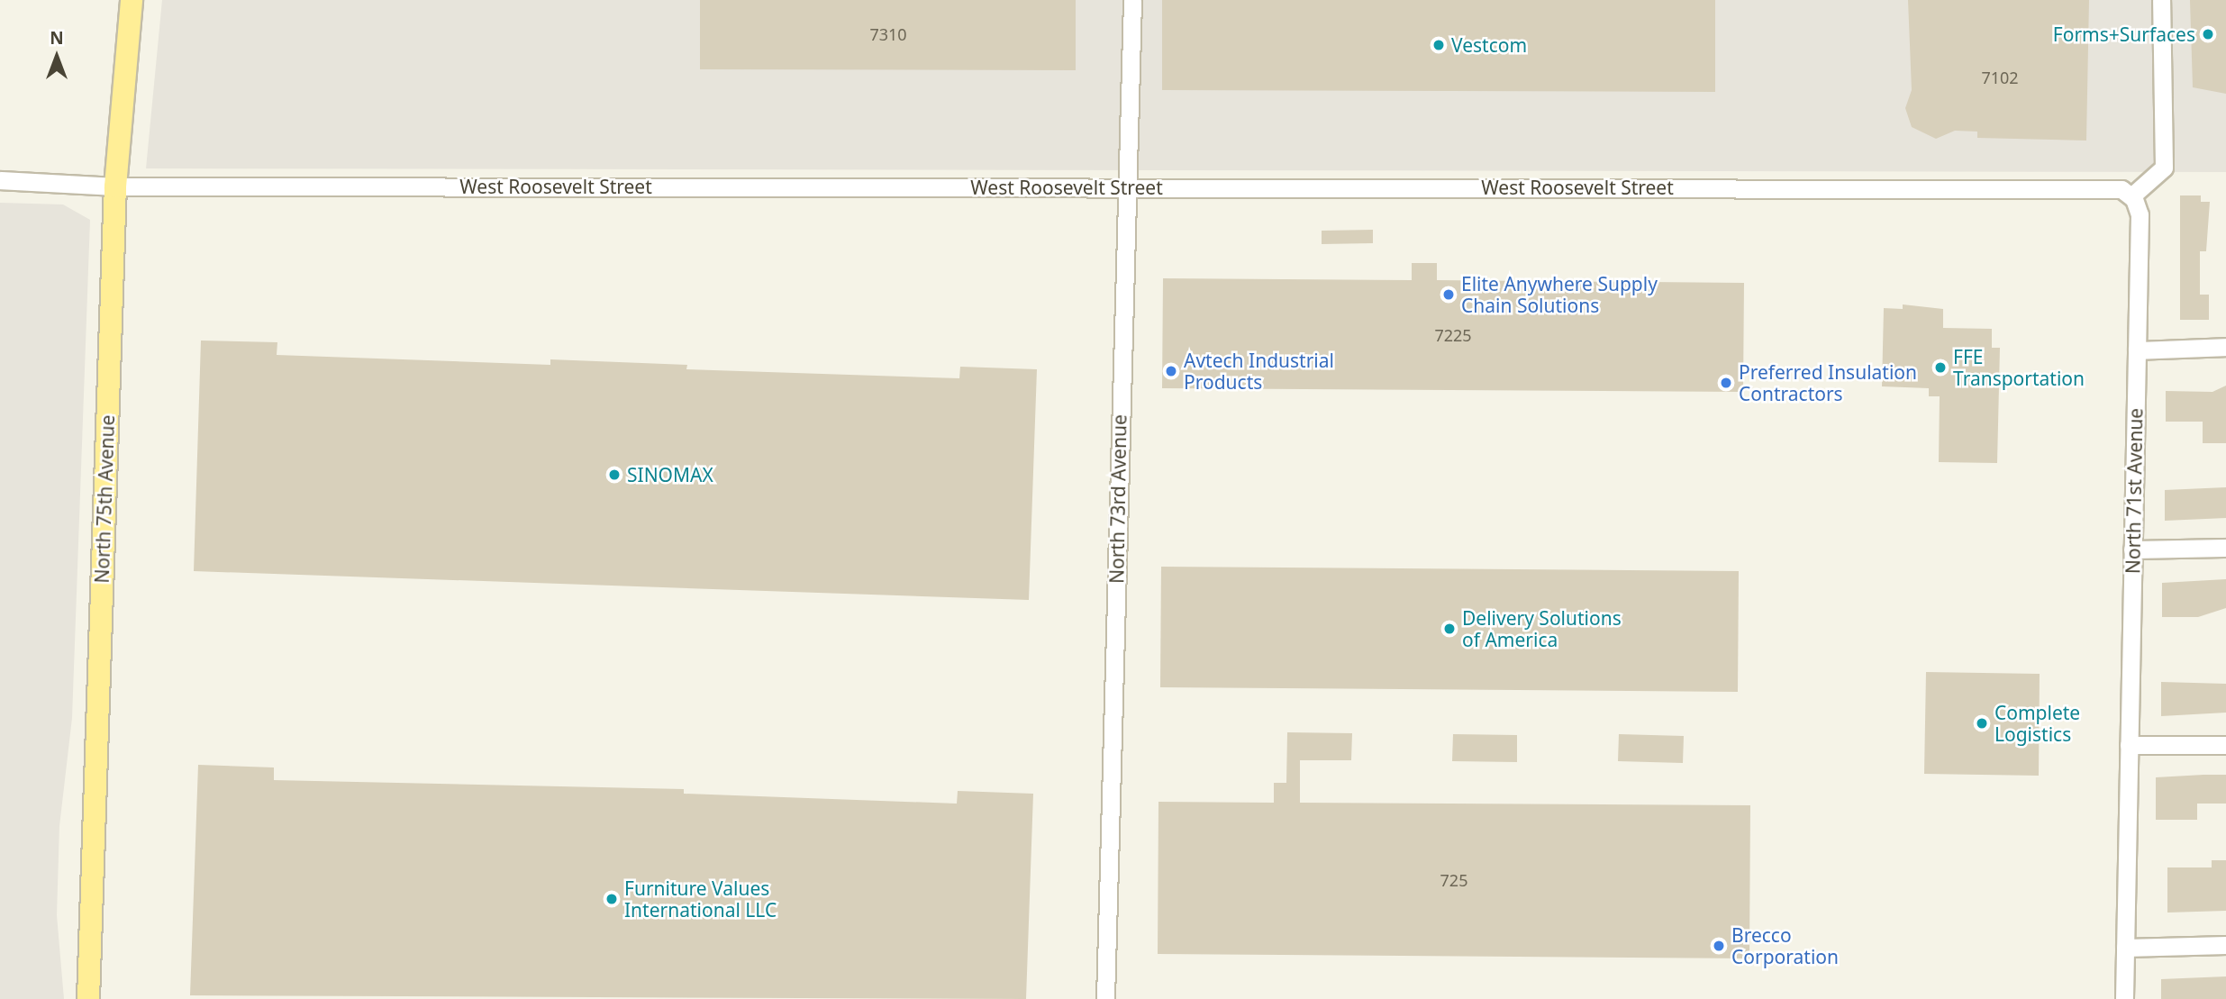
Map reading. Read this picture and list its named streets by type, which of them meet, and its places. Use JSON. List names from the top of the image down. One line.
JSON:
{"streets":{"main road":["North 75th Avenue"],"street":["West Roosevelt Street","North 71st Avenue","North 73rd Avenue"]},"crossings":[["West Roosevelt Street","North 71st Avenue"],["West Roosevelt Street","North 75th Avenue"],["West Roosevelt Street","North 73rd Avenue"]],"places":["Forms+Surfaces","Vestcom","Elite Anywhere Supply Chain Solutions","FFE Transportation","Avtech Industrial Products","Preferred Insulation Contractors","SINOMAX","Delivery Solutions of America","Complete Logistics","Furniture Values International LLC","Brecco Corporation"],"house_numbers":["7310","7102","7225","725"],"north":"top"}
